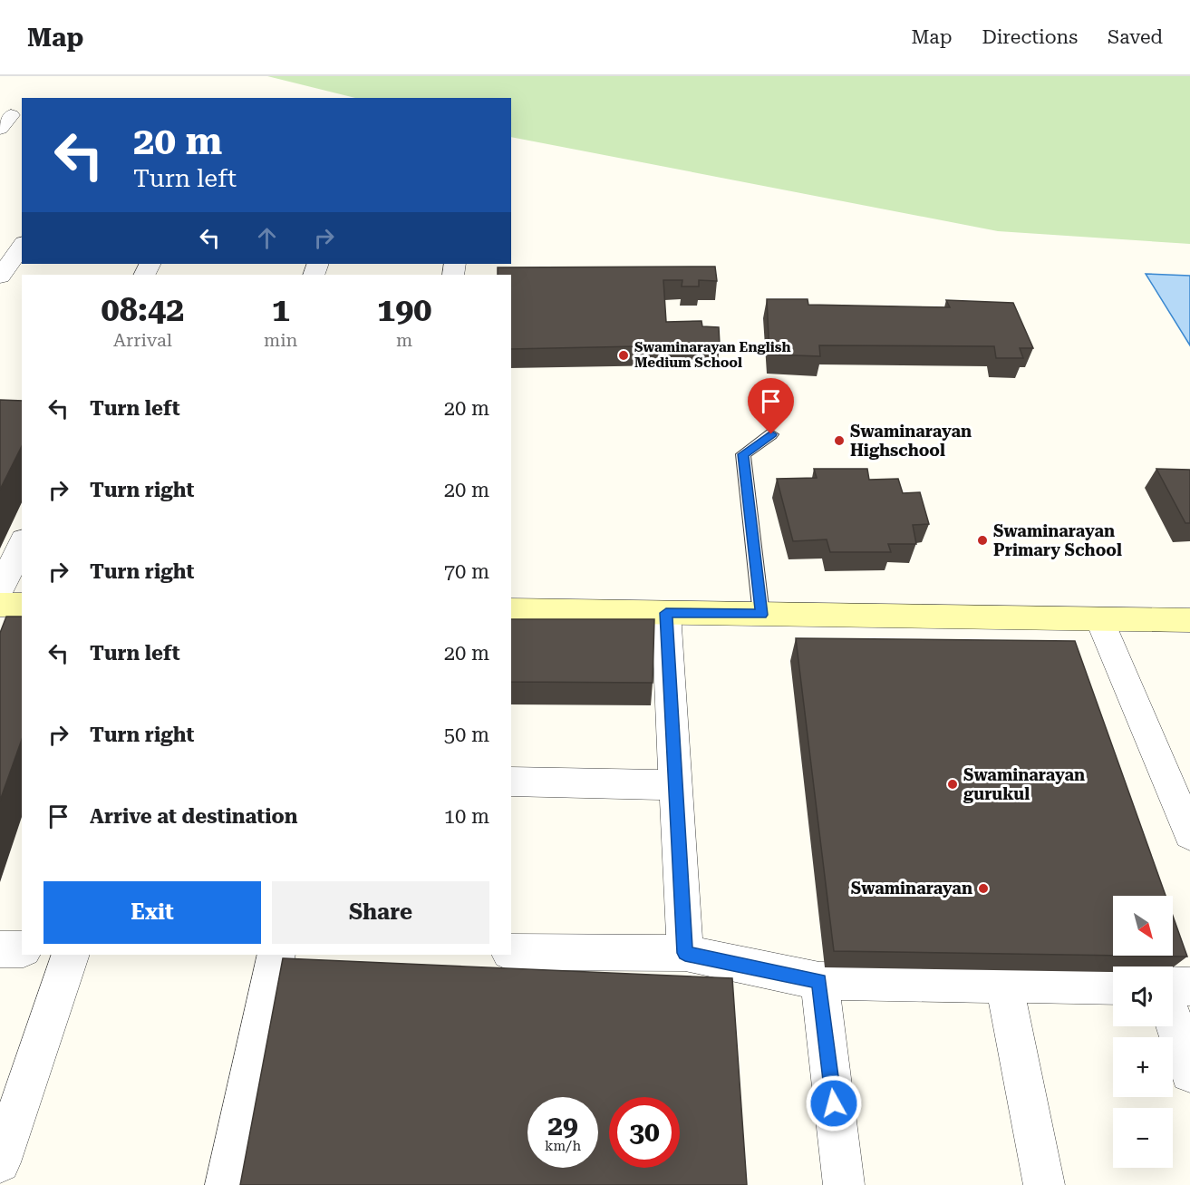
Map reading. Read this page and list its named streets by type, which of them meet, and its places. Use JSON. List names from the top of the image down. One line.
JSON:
{"places":["Swaminarayan English Medium School","Swaminarayan Highschool","Swaminarayan Primary School","Swaminarayan gurukul","Swaminarayan"],"north":"bottom right","page":{"header":"Map","nav":["Map","Directions","Saved"],"turn":["20 m","Turn left"],"eta":["08:42","Arrival","1","min","190","m"],"list":[{"name":"Turn left","value":"20 m"},{"name":"Turn right","value":"20 m"},{"name":"Turn right","value":"70 m"},{"name":"Turn left","value":"20 m"},{"name":"Turn right","value":"50 m"},{"name":"Arrive at destination","value":"10 m"}],"buttons":["Exit","Share"],"map_buttons":["+","−"],"speed":"29 km/h","limit":"30"}}
